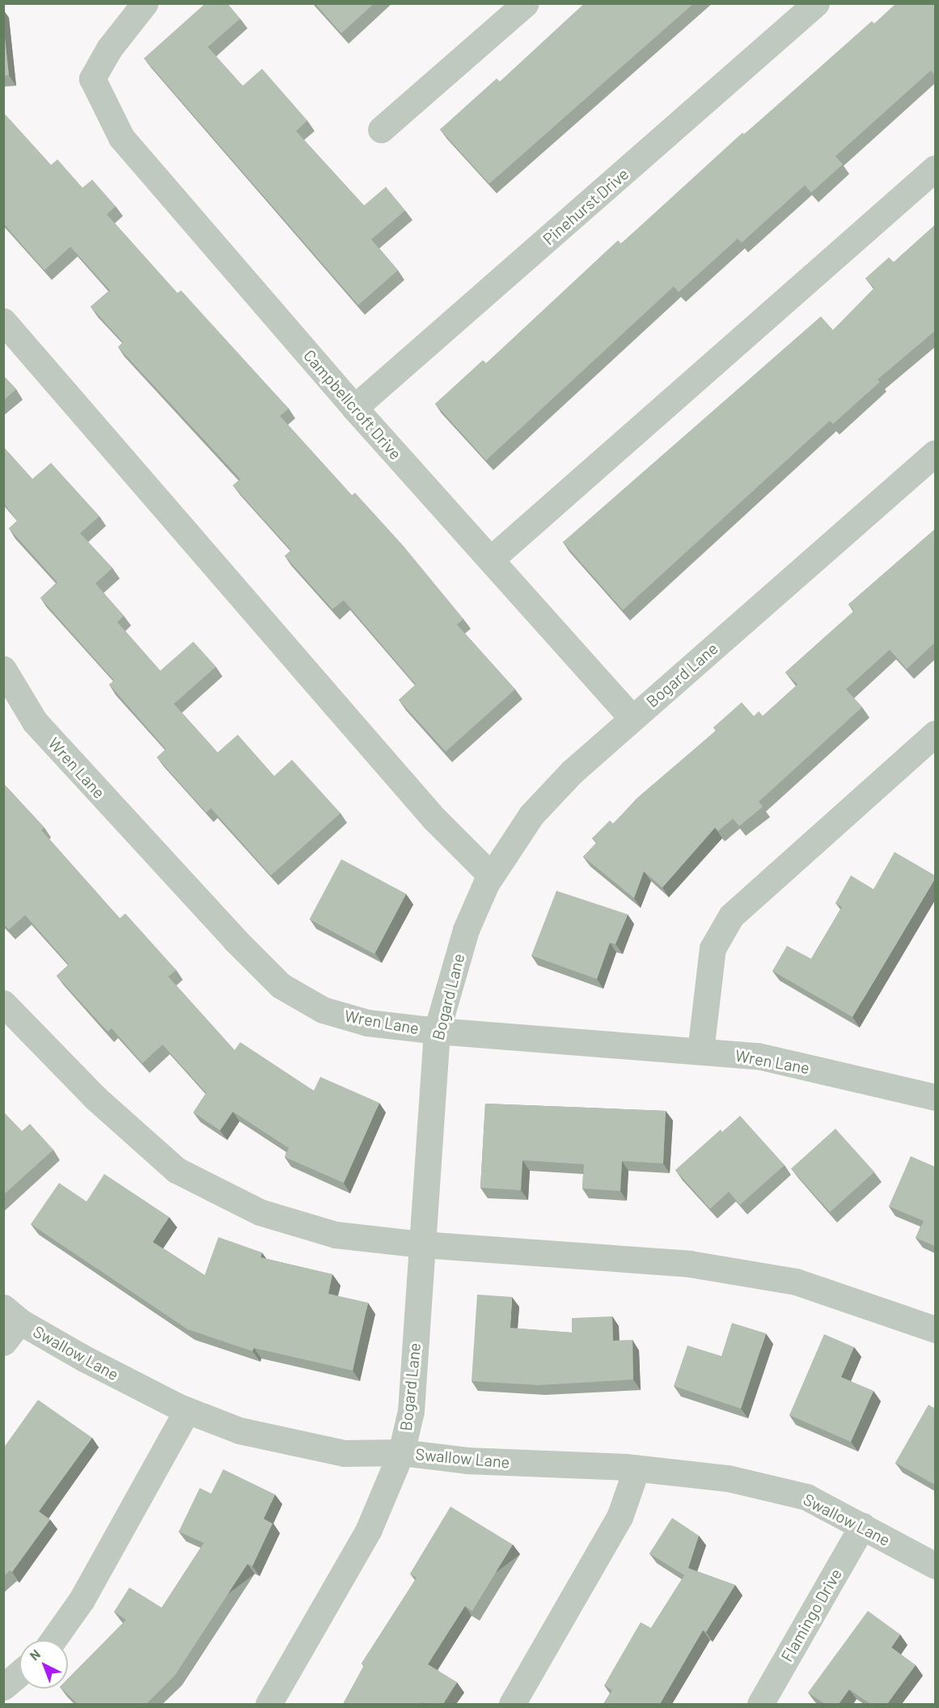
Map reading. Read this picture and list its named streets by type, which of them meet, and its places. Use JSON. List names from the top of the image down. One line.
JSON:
{"streets":{"street":["Pinehurst Drive","Campbellcroft Drive","Bogard Lane","Wren Lane","Swallow Lane","Flamingo Drive"]},"crossings":[["Pinehurst Drive","Campbellcroft Drive"],["Campbellcroft Drive","Bogard Lane"],["Bogard Lane","Wren Lane"],["Bogard Lane","Swallow Lane"],["Swallow Lane","Flamingo Drive"]],"north":"top left"}
